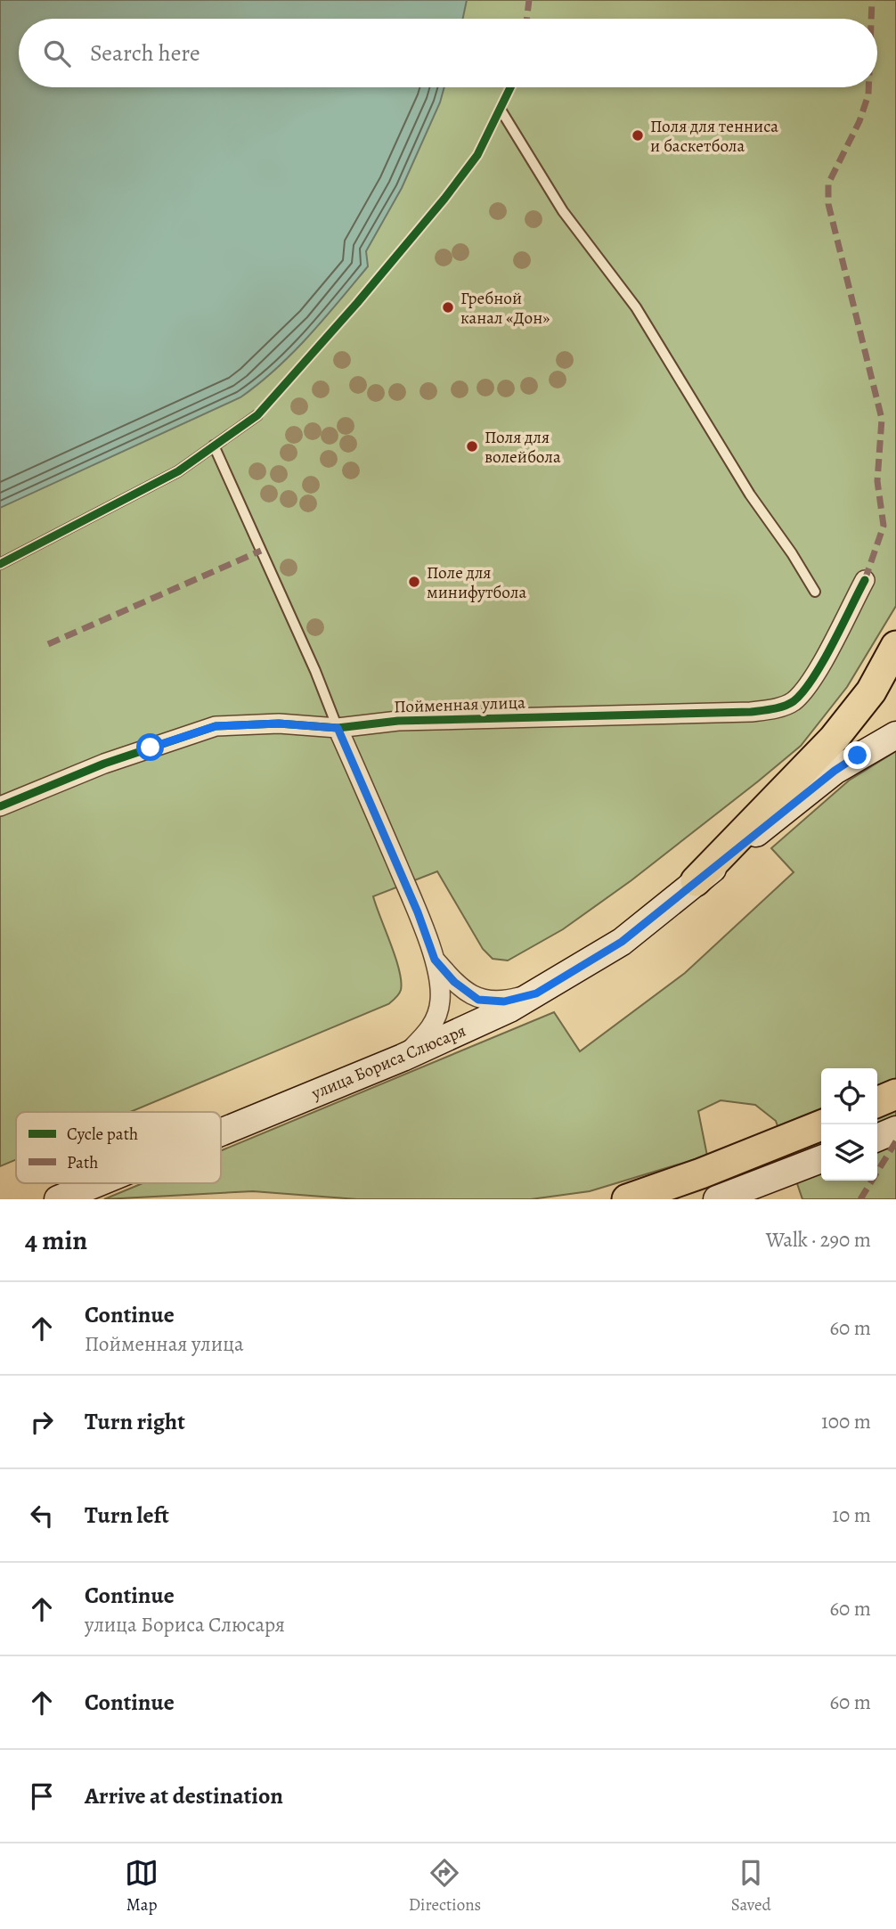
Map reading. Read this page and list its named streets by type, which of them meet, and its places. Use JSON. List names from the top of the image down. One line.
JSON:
{"streets":{"main road":["улица Бориса Слюсаря"],"street":["Пойменная улица"]},"places":["Поля для тенниса и баскетбола","Гребной канал «Дон»","Поля для волейбола","Поле для минифутбола"],"legend":["Cycle path","Path"],"page":{"search":"Search here","heading":["4 min","Walk · 290 m"],"list":[["Continue","Пойменная улица","60 m"],["Turn right","100 m"],["Turn left","10 m"],["Continue","улица Бориса Слюсаря","60 m"],["Continue","60 m"],"Arrive at destination"],"nav":["Map","Directions","Saved"]}}
